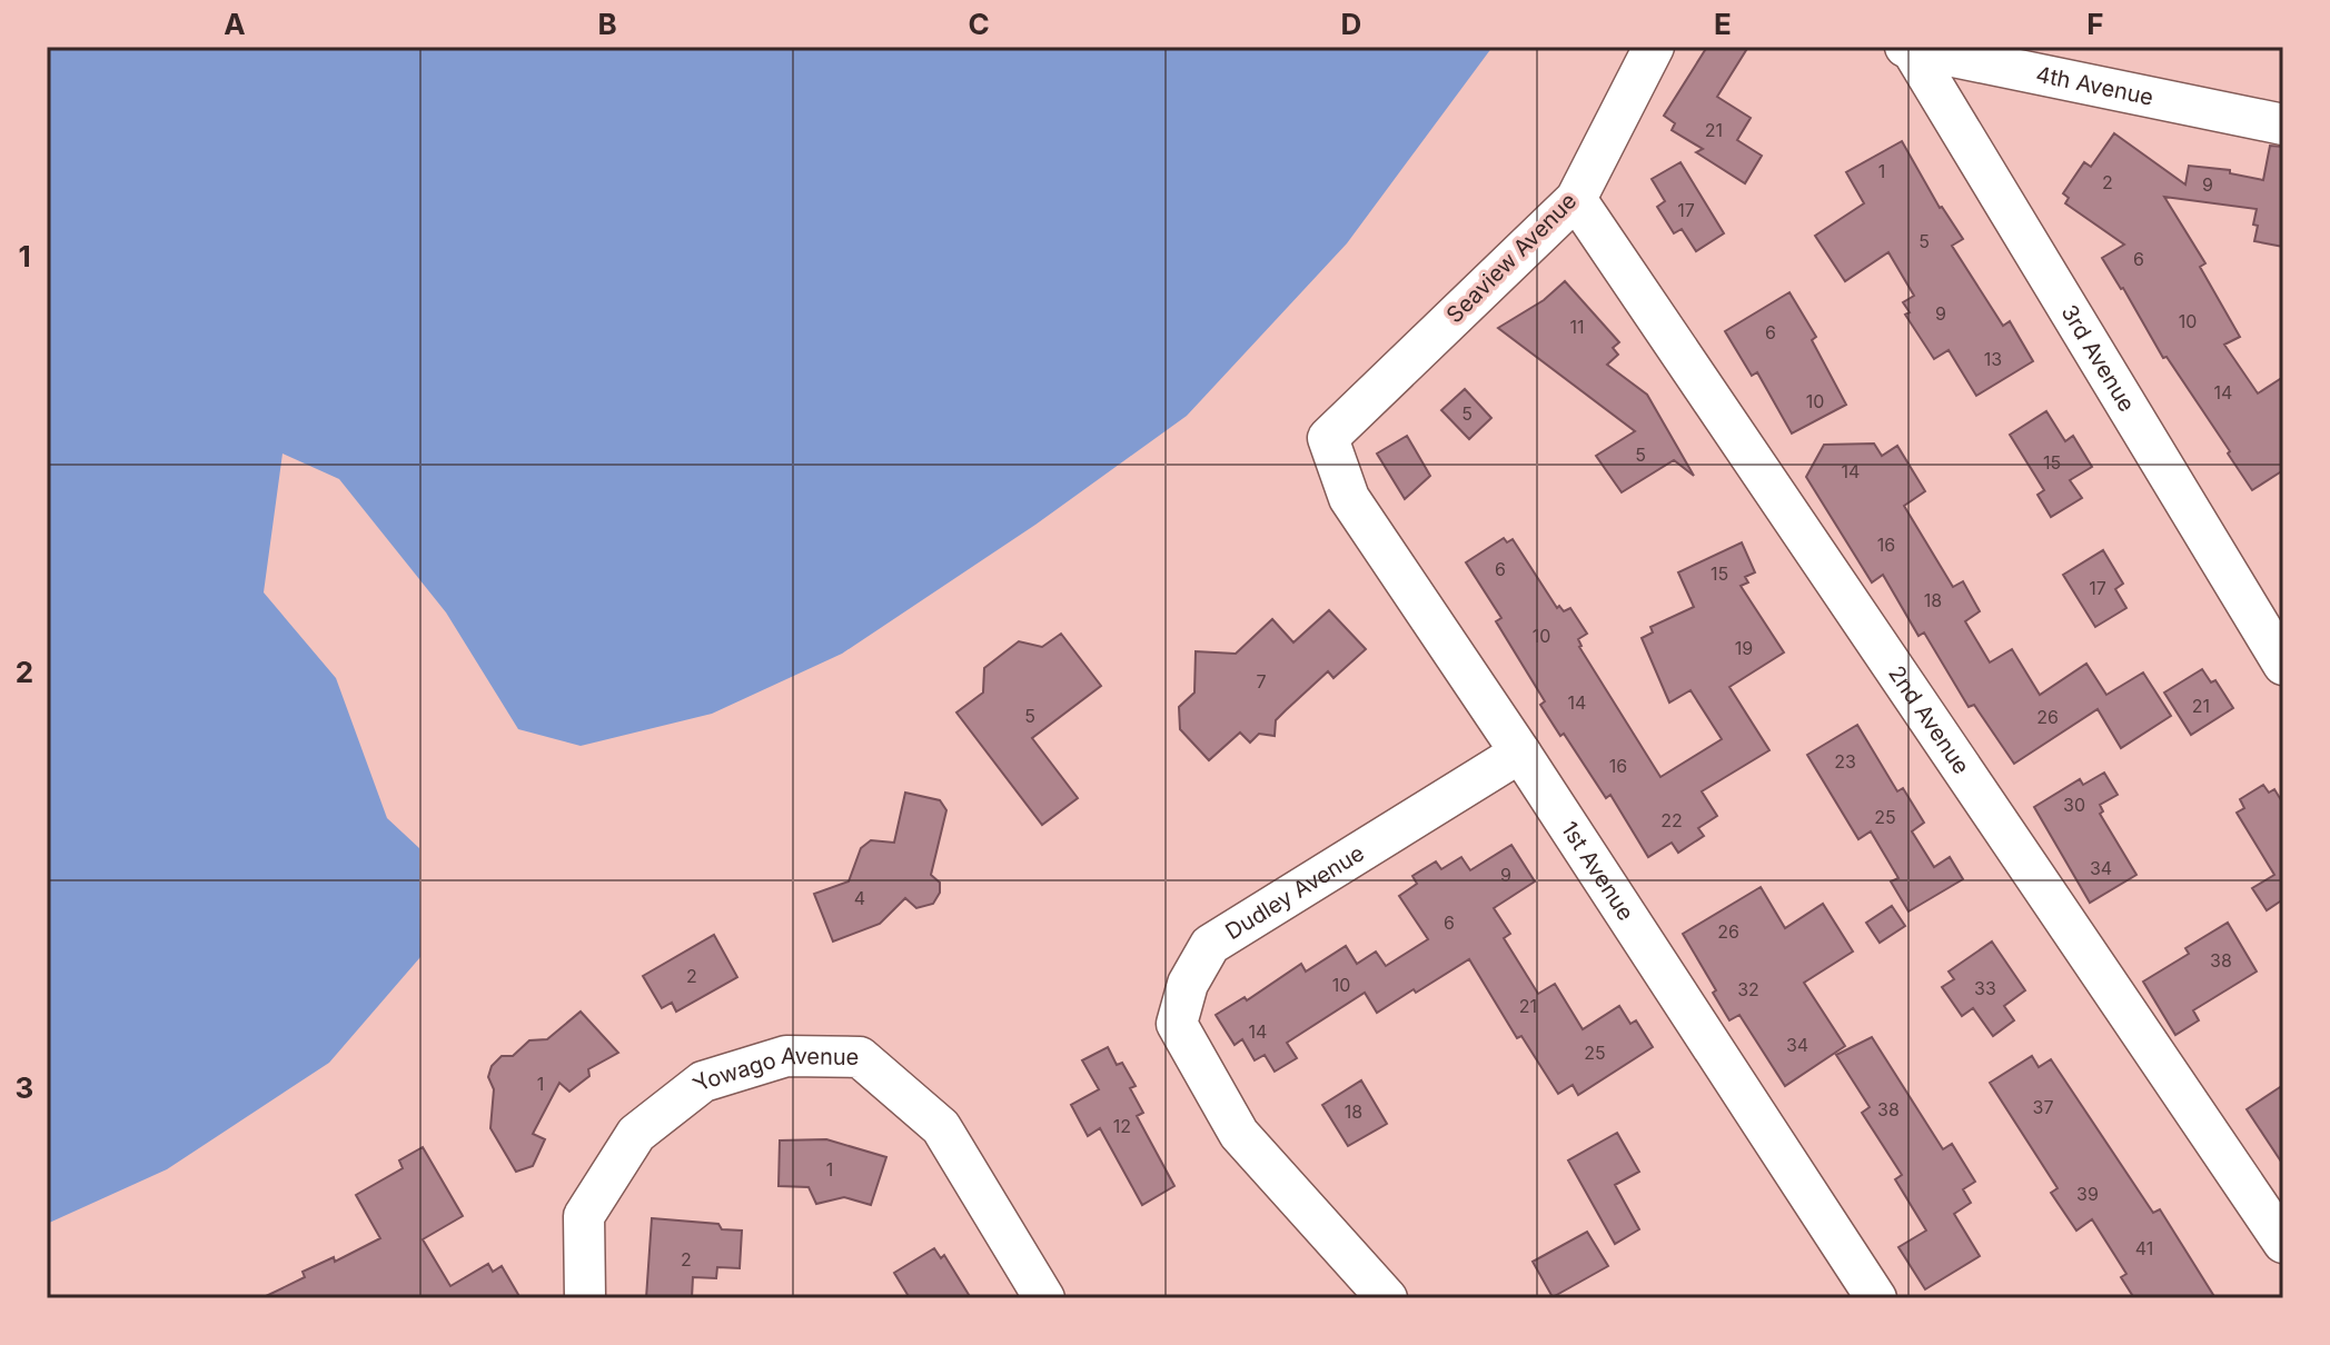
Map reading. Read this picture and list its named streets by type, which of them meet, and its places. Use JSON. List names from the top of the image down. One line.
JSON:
{"streets":{"street":["4th Avenue","Seaview Avenue","3rd Avenue","2nd Avenue","1st Avenue","Dudley Avenue","Yowago Avenue"]},"crossings":[["4th Avenue","3rd Avenue"],["Seaview Avenue","2nd Avenue"],["Seaview Avenue","1st Avenue"],["1st Avenue","Dudley Avenue"]],"house_numbers":["21","1","2","9","17","5","6","9","10","11","6","13","14","10","5","5","15","14","16","6","15","17","18","10","19","7","14","21","5","26","23","16","30","25","22","34","9","4","6","26","38","2","10","33","32","21","14","34","25","1","37","38","18","12","1","39","41","2"],"grid":{"columns":["A","B","C","D","E","F"],"rows":["1","2","3"]}}
